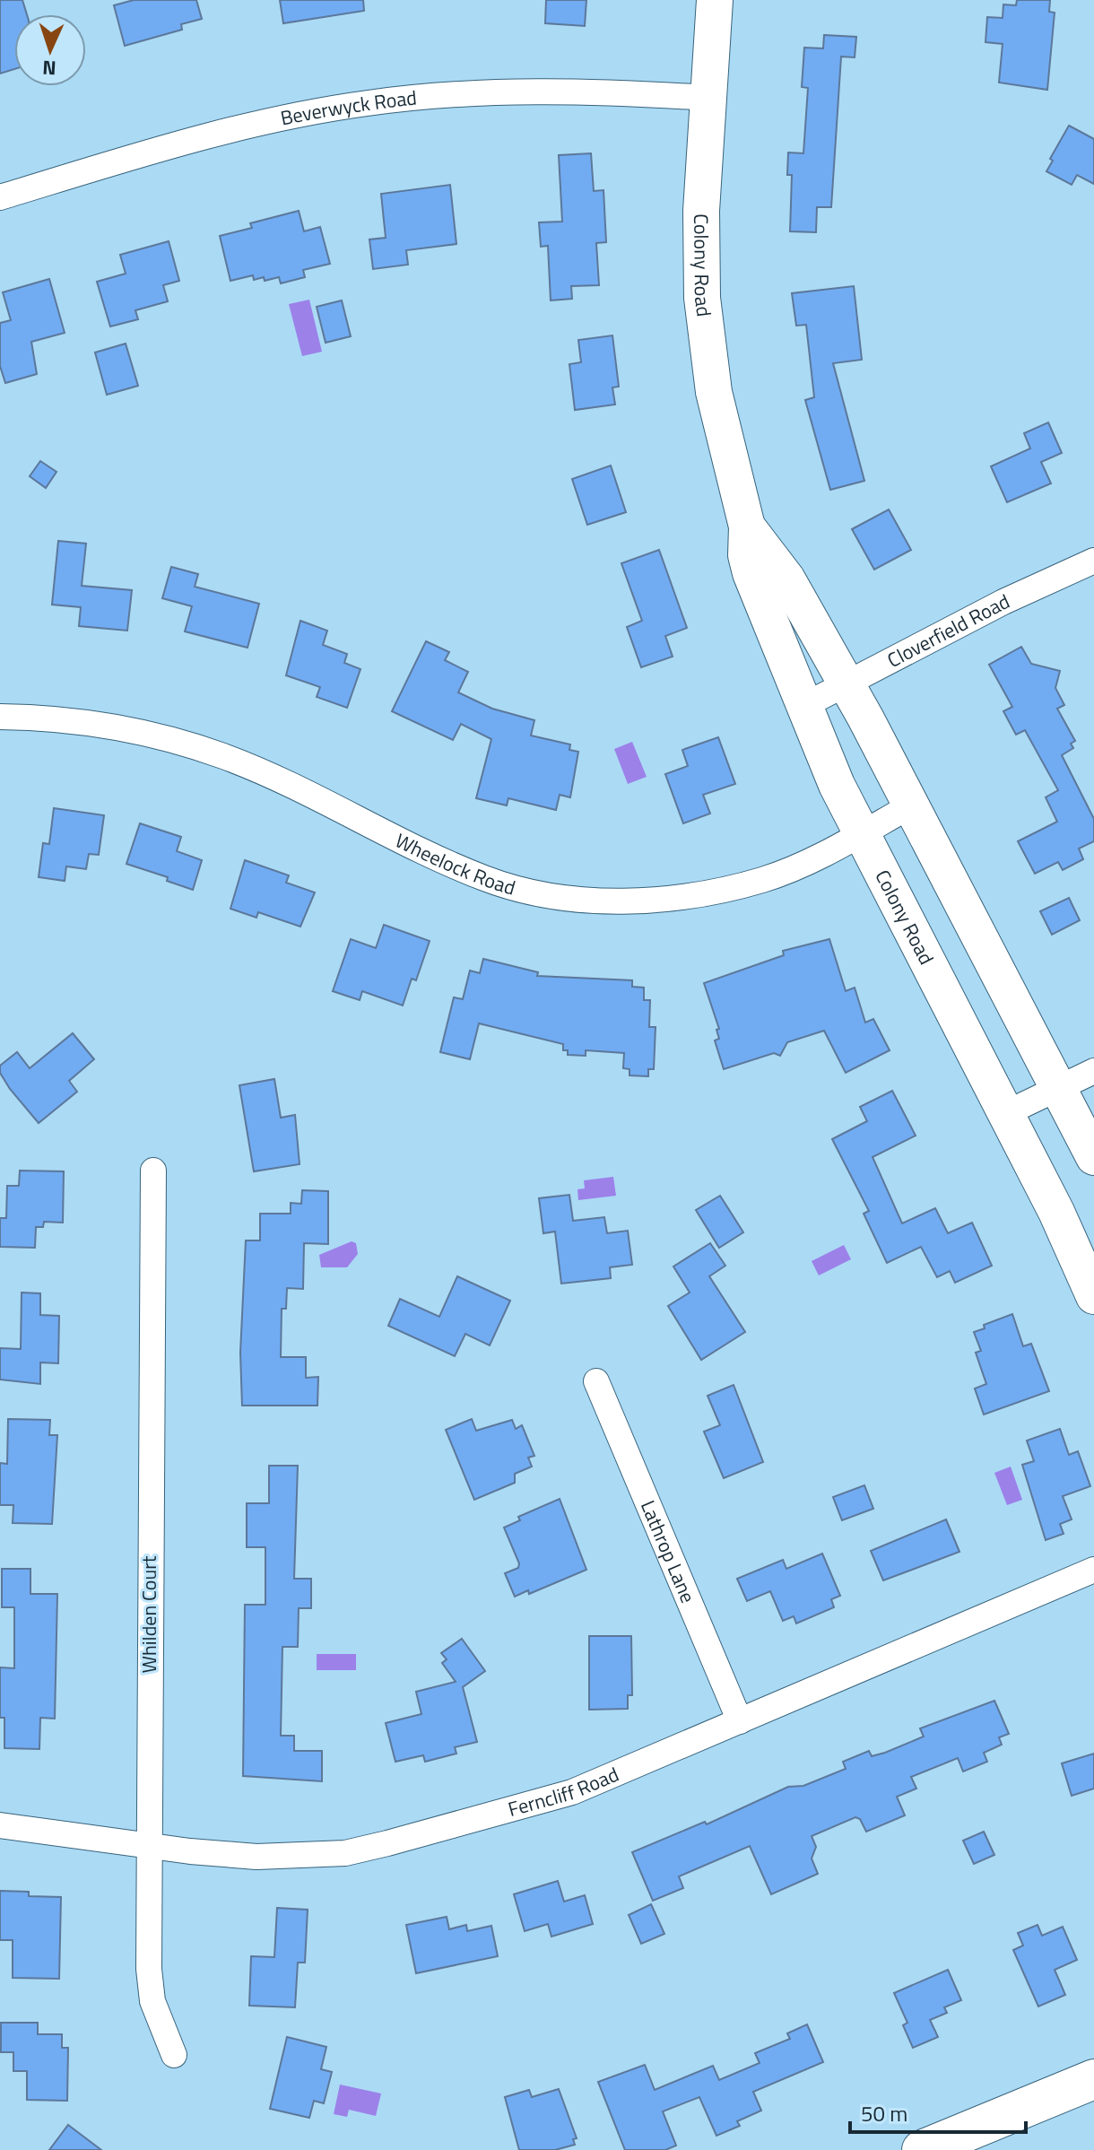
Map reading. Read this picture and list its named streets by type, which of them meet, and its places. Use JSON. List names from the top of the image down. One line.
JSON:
{"streets":{"street":["Beverwyck Road","Colony Road","Cloverfield Road","Wheelock Road","Lathrop Lane","Whilden Court","Ferncliff Road"]},"crossings":[["Beverwyck Road","Colony Road"],["Colony Road","Cloverfield Road"],["Colony Road","Wheelock Road"],["Lathrop Lane","Ferncliff Road"],["Whilden Court","Ferncliff Road"]],"scale_bar":"50 m","north":"bottom"}
